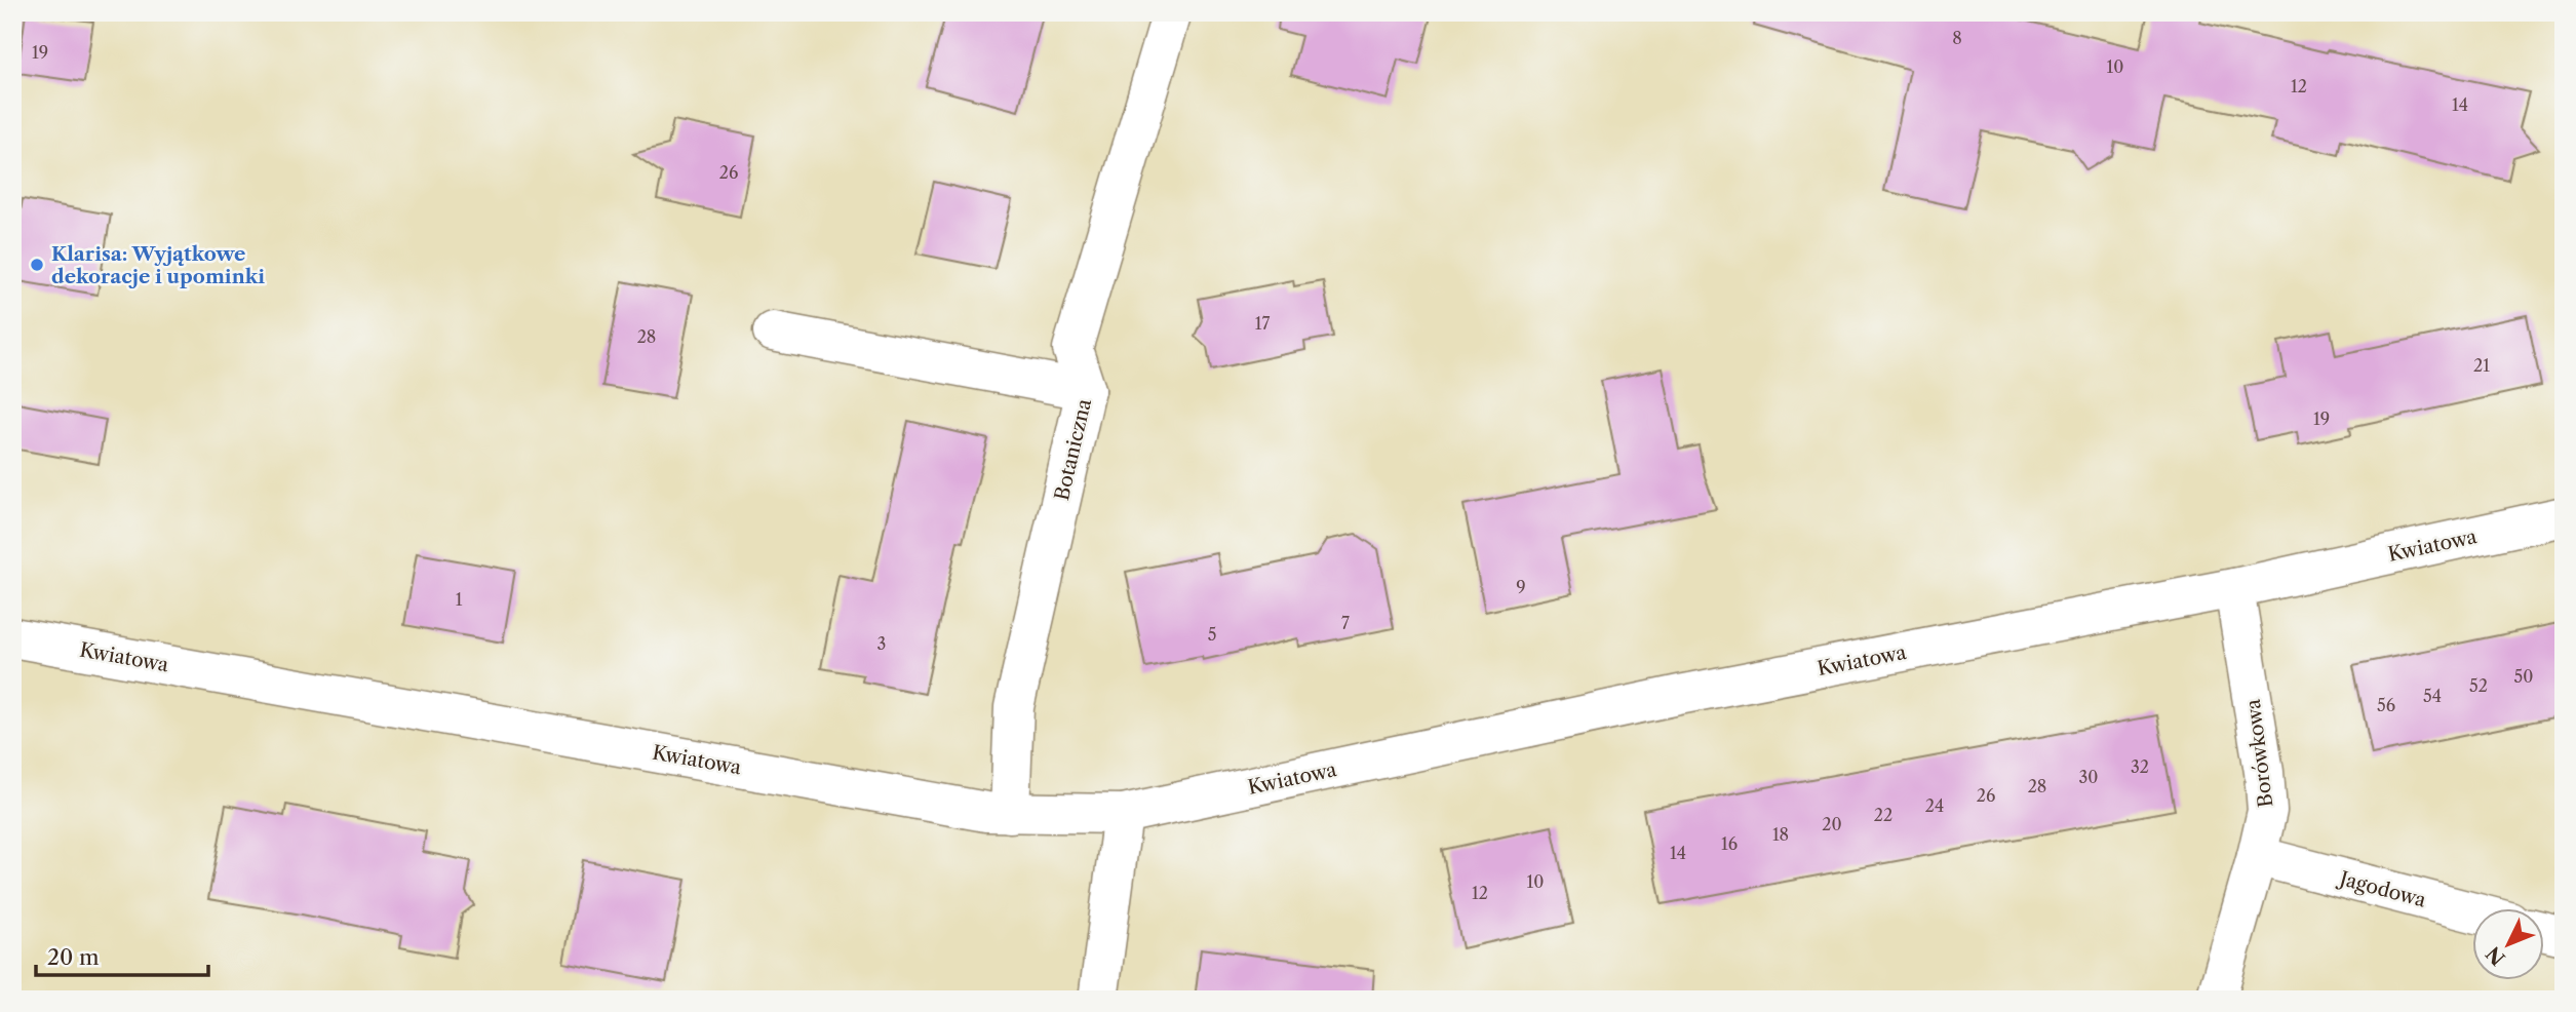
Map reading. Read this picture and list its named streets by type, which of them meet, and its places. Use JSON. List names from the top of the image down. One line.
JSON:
{"streets":{"street":["Botaniczna","Kwiatowa","Borówkowa","Jagodowa"]},"crossings":[["Botaniczna","Kwiatowa"],["Kwiatowa","Borówkowa"],["Borówkowa","Jagodowa"]],"places":["Klarisa: Wyjątkowe dekoracje i upominki"],"house_numbers":["8","19","10","12","14","26","17","28","21","19","9","1","7","5","3","50","52","54","56","32","30","28","26","24","22","20","18","16","14","10","12"],"scale_bar":"20 m","north":"bottom left"}
